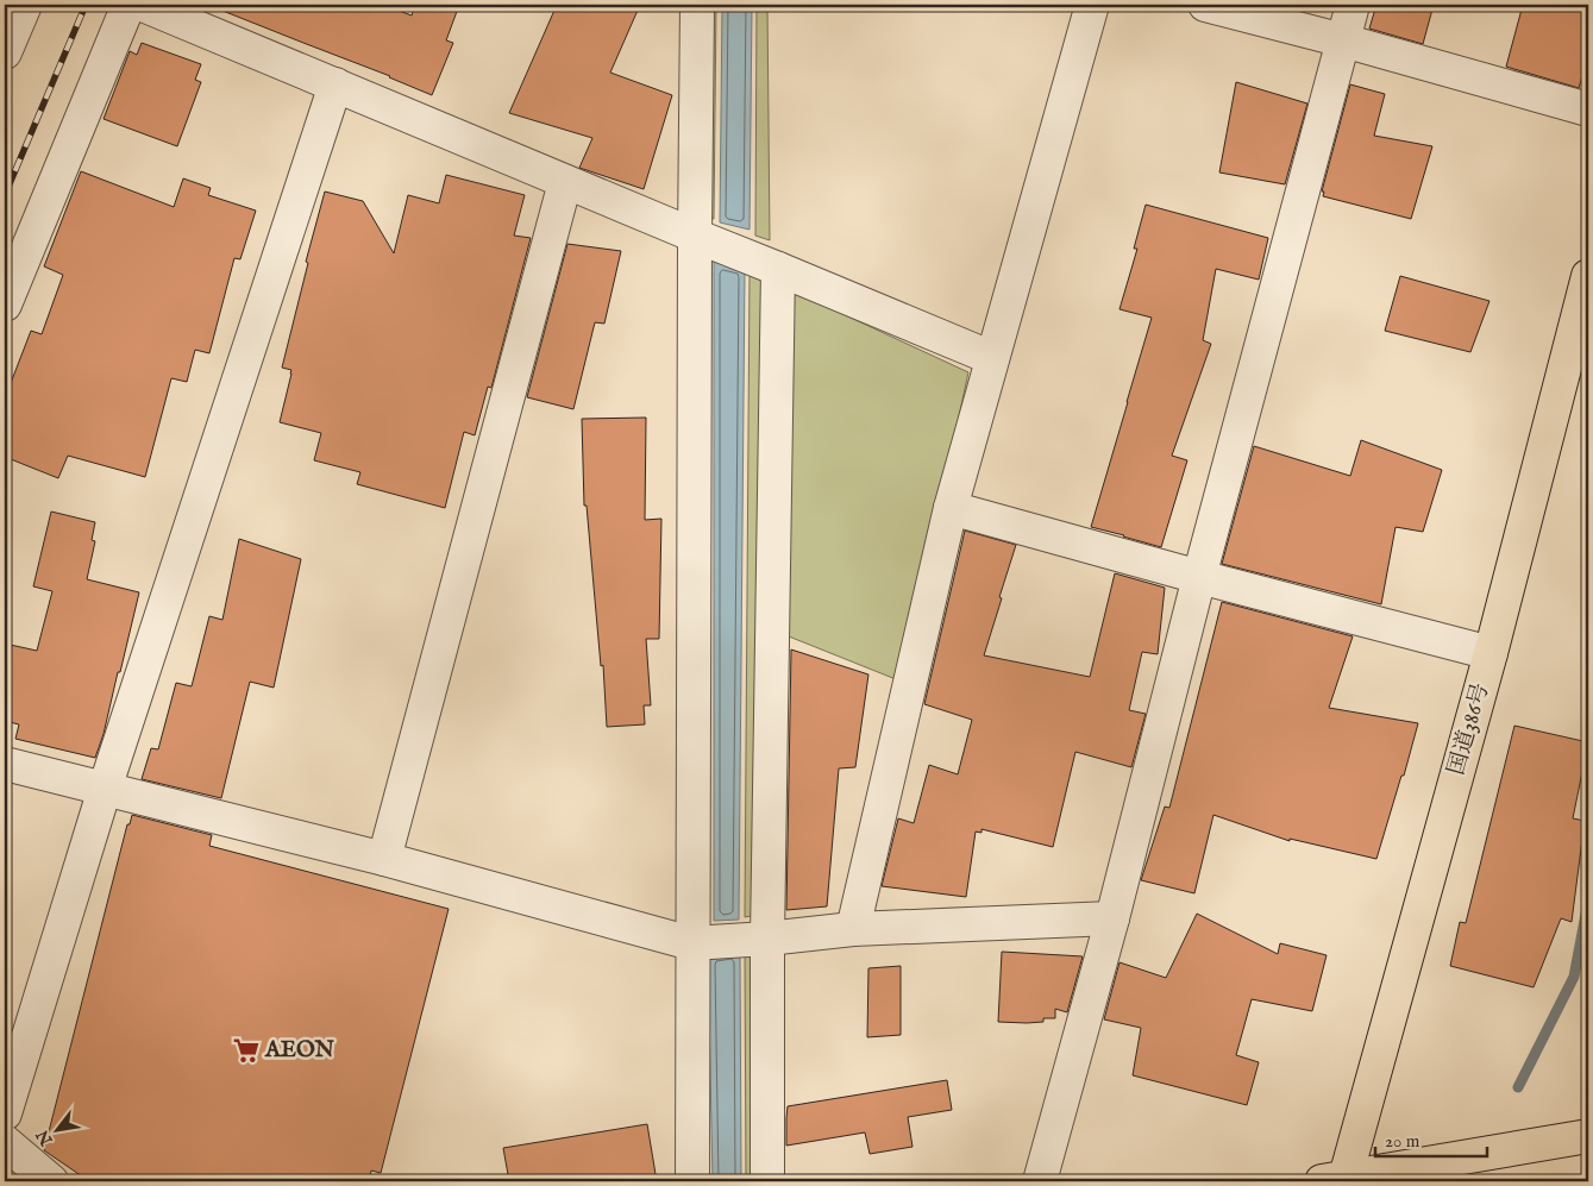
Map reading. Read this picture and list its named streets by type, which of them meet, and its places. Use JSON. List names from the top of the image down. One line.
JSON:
{"streets":{"main road":["国道386号"]},"places":{"supermarket":["AEON"]},"scale_bar":"20 m","north":"bottom left"}
